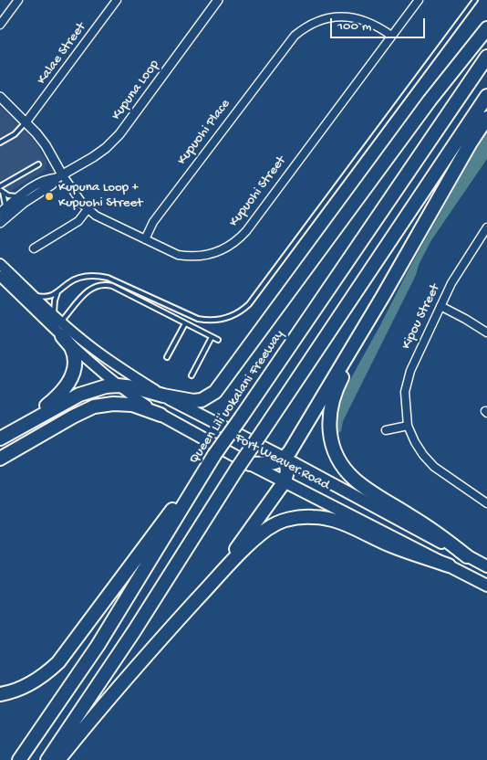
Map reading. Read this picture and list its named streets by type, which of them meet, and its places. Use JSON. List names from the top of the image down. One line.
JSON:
{"streets":{"highway":["Queen Liliʻuokalani Freeway","Fort Weaver Road"],"street":["Kalae Street","Kupuna Loop","Kupuohi Place","Kupuohi Street","Kipou Street"]},"crossings":[["Kalae Street","Kupuohi Street"],["Kupuna Loop","Kupuohi Street"],["Kupuohi Place","Kupuohi Street"]],"places":["Kupuna Loop + Kupuohi Street"],"scale_bar":"100 m"}
